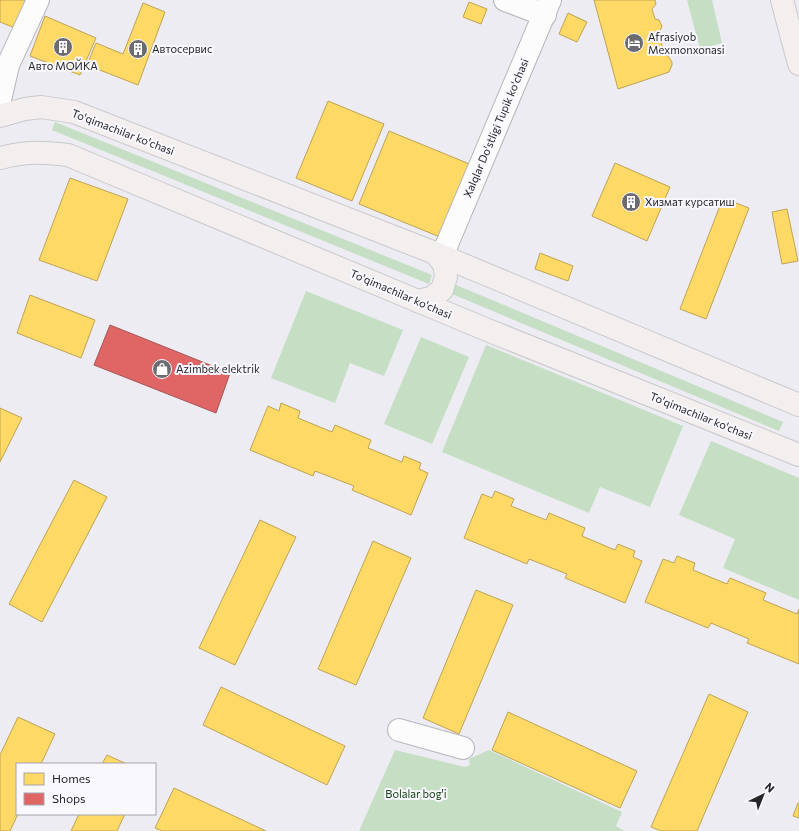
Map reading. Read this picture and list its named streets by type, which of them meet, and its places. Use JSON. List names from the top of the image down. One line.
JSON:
{"streets":{"main road":["To'qimachilar ko'chasi"],"street":["Xalqlar Do'stligi Tupik ko'chasi"]},"crossings":[["Xalqlar Do'stligi Tupik ko'chasi","To'qimachilar ko'chasi"]],"parks":["Bolalar bog'i"],"places":{"hotel":["Afrasiyob Mexmonxonasi"],"building":["Авто МОЙКА","Автосервис","Хизмат курсатиш"],"shop":["Azimbek elektrik"]},"legend":["Homes","Shops"],"north":"top right"}
